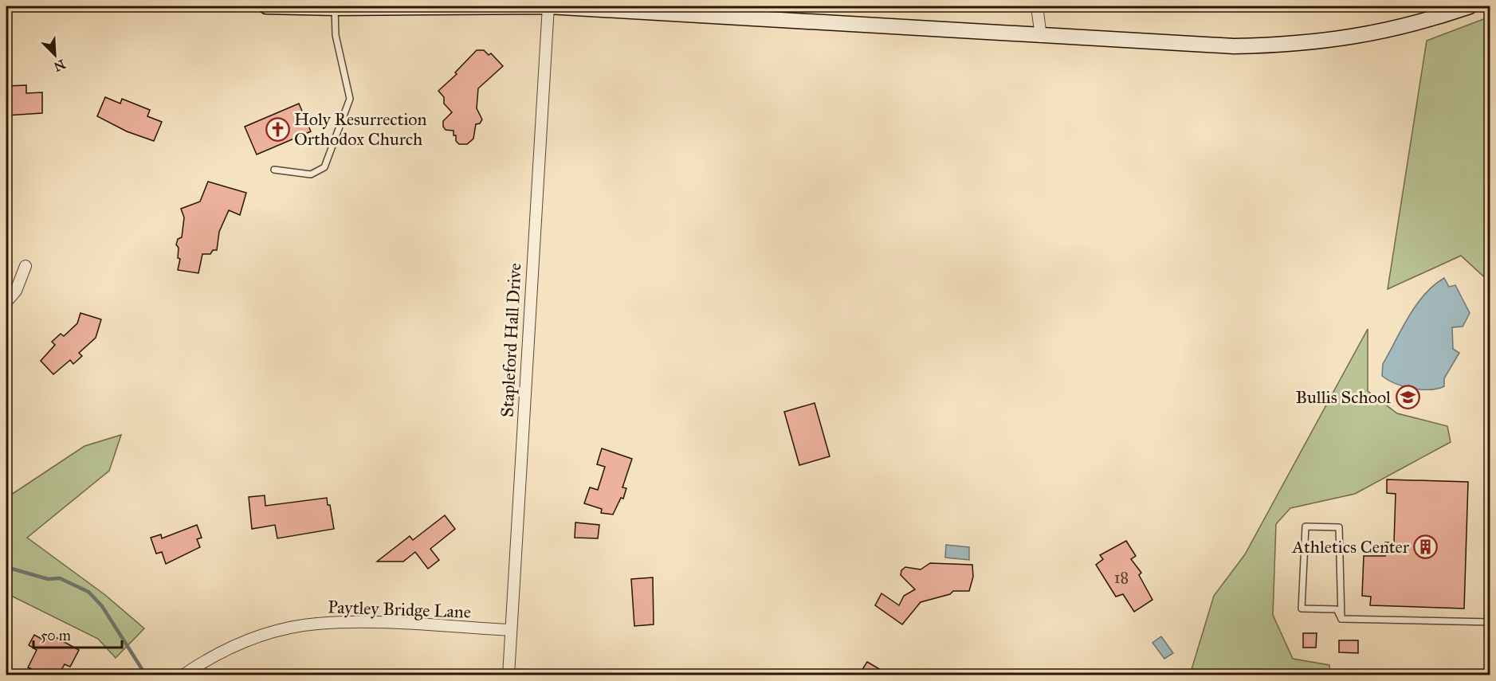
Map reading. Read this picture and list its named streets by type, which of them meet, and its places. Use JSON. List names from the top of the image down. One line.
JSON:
{"streets":{"street":["Stapleford Hall Drive","Paytley Bridge Lane"]},"crossings":[["Stapleford Hall Drive","Paytley Bridge Lane"]],"places":{"church":["Holy Resurrection Orthodox Church"],"school or university":["Bullis School"],"building":["Athletics Center"]},"house_numbers":["18"],"scale_bar":"50 m","north":"bottom right"}
